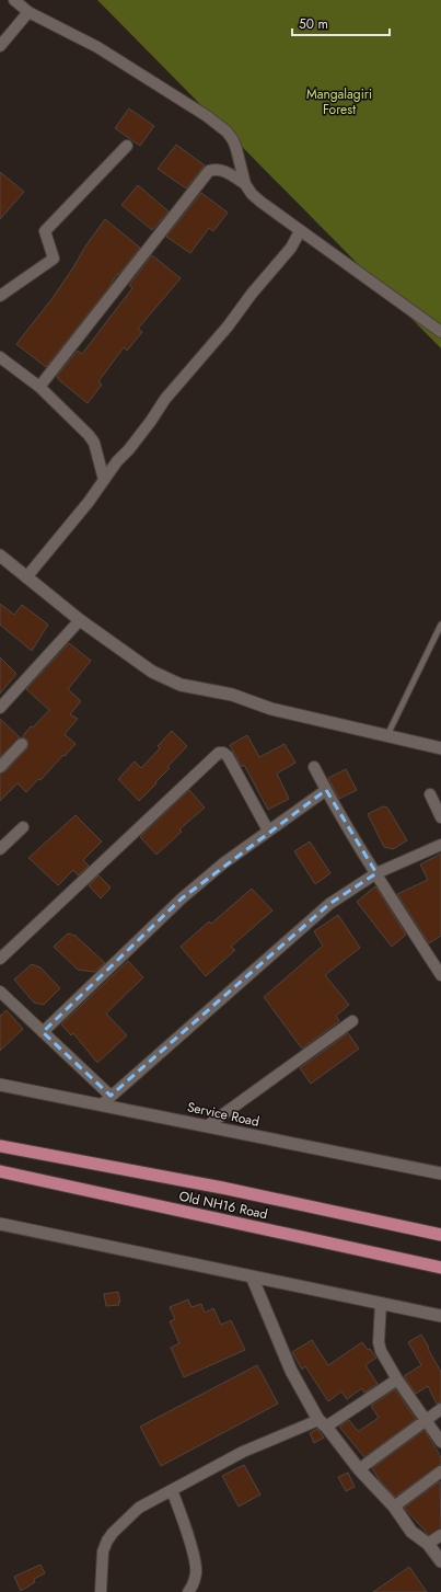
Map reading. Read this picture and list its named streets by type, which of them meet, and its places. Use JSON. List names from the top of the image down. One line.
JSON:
{"streets":{"main road":["Old NH16 Road"],"street":["Service Road"]},"parks":["Mangalagiri Forest"],"scale_bar":"50 m"}
